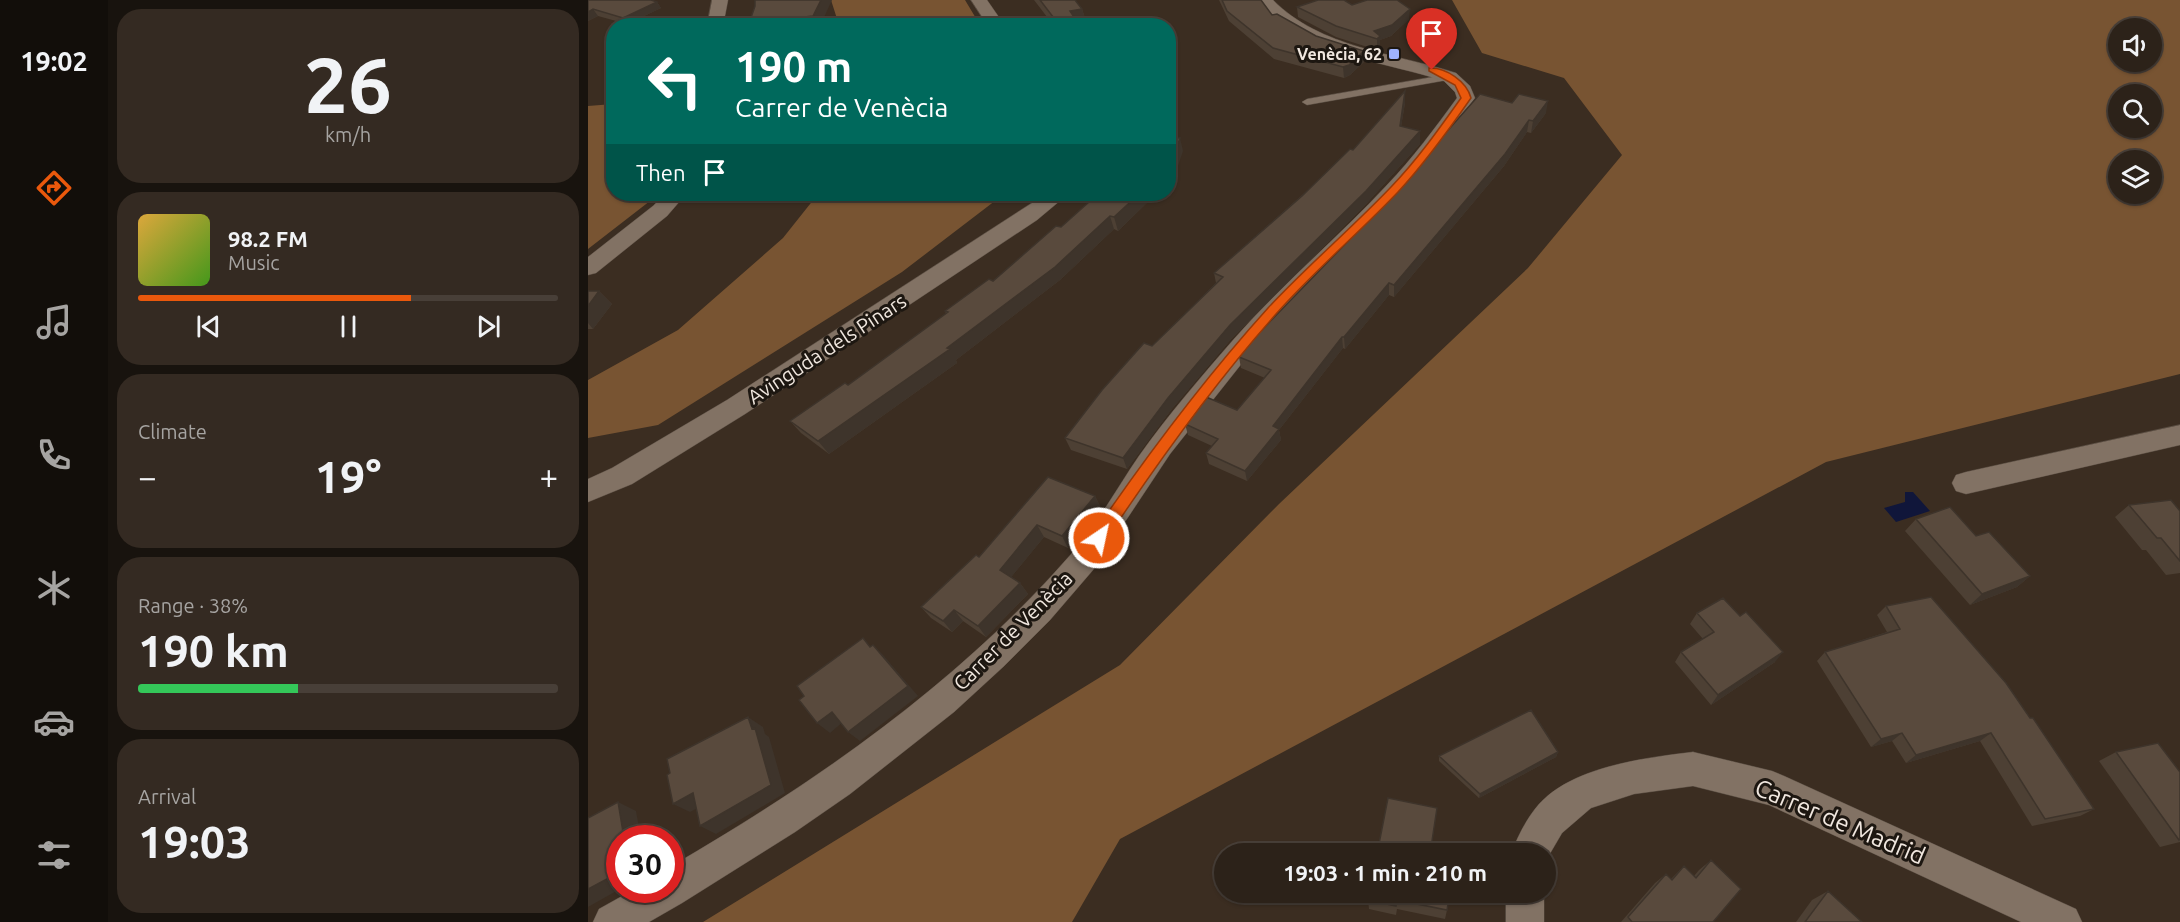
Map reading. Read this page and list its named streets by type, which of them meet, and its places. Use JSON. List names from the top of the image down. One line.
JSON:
{"streets":{"street":["Avinguda dels Pinars","Carrer de Venècia","Carrer de Madrid"]},"places":{"transit":["Venècia, 62"]},"page":{"tabs":"19:02","tile":[["26","km/h"],"Climate",["Range · 38%","190 km"],["Arrival","19:03"]],"turn":["190 m","Carrer de Venècia"],"then":"Then","song":["98.2 FM","Music"],"heat":["−","19°","+"],"limit":"30","trip":"19:03 · 1 min · 210 m"}}
